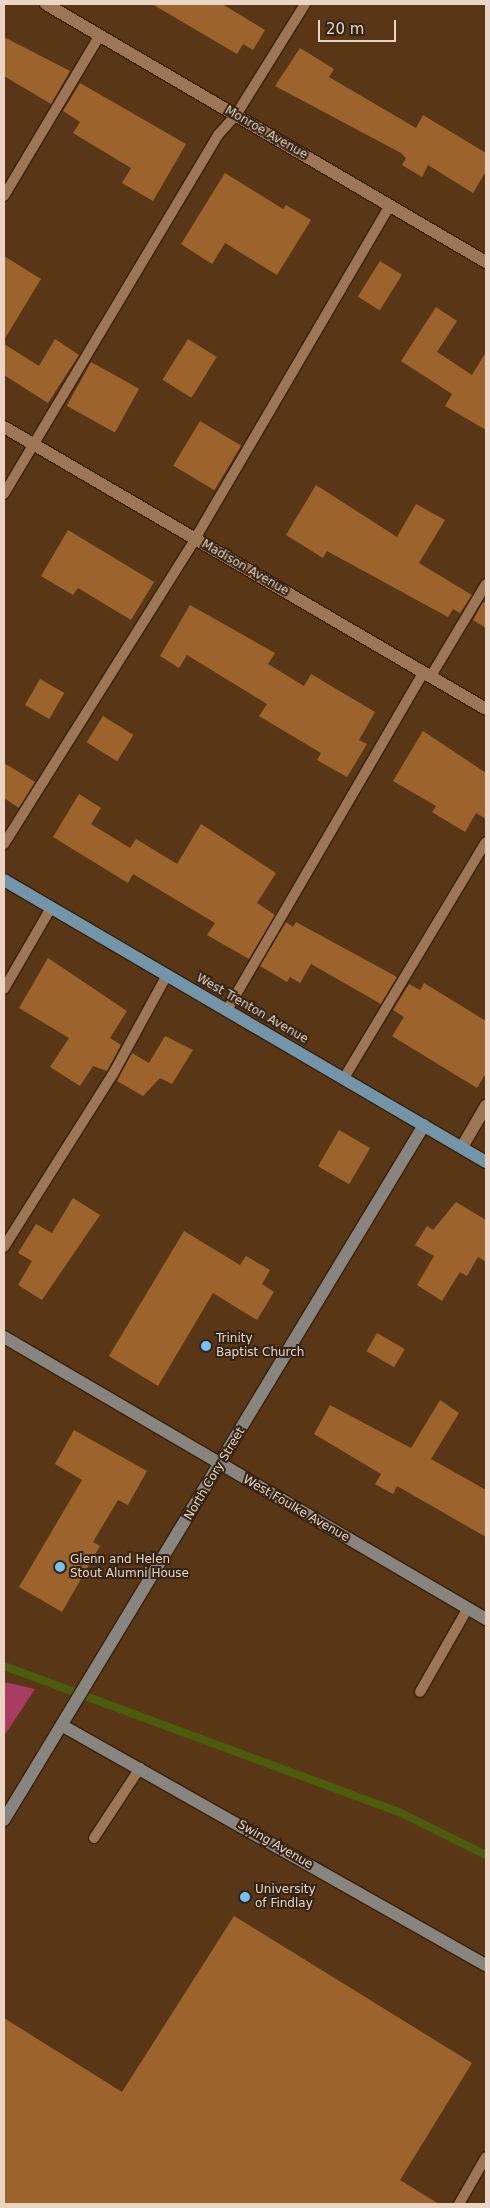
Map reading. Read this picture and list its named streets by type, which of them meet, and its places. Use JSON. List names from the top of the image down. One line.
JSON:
{"streets":{"main road":["West Trenton Avenue"],"street":["Monroe Avenue","Madison Avenue","North Cory Street","West Foulke Avenue","Swing Avenue"]},"crossings":[["West Trenton Avenue","North Cory Street"],["North Cory Street","West Foulke Avenue"],["North Cory Street","Swing Avenue"]],"places":["Trinity Baptist Church","Glenn and Helen Stout Alumni House","University of Findlay"],"scale_bar":"20 m"}
